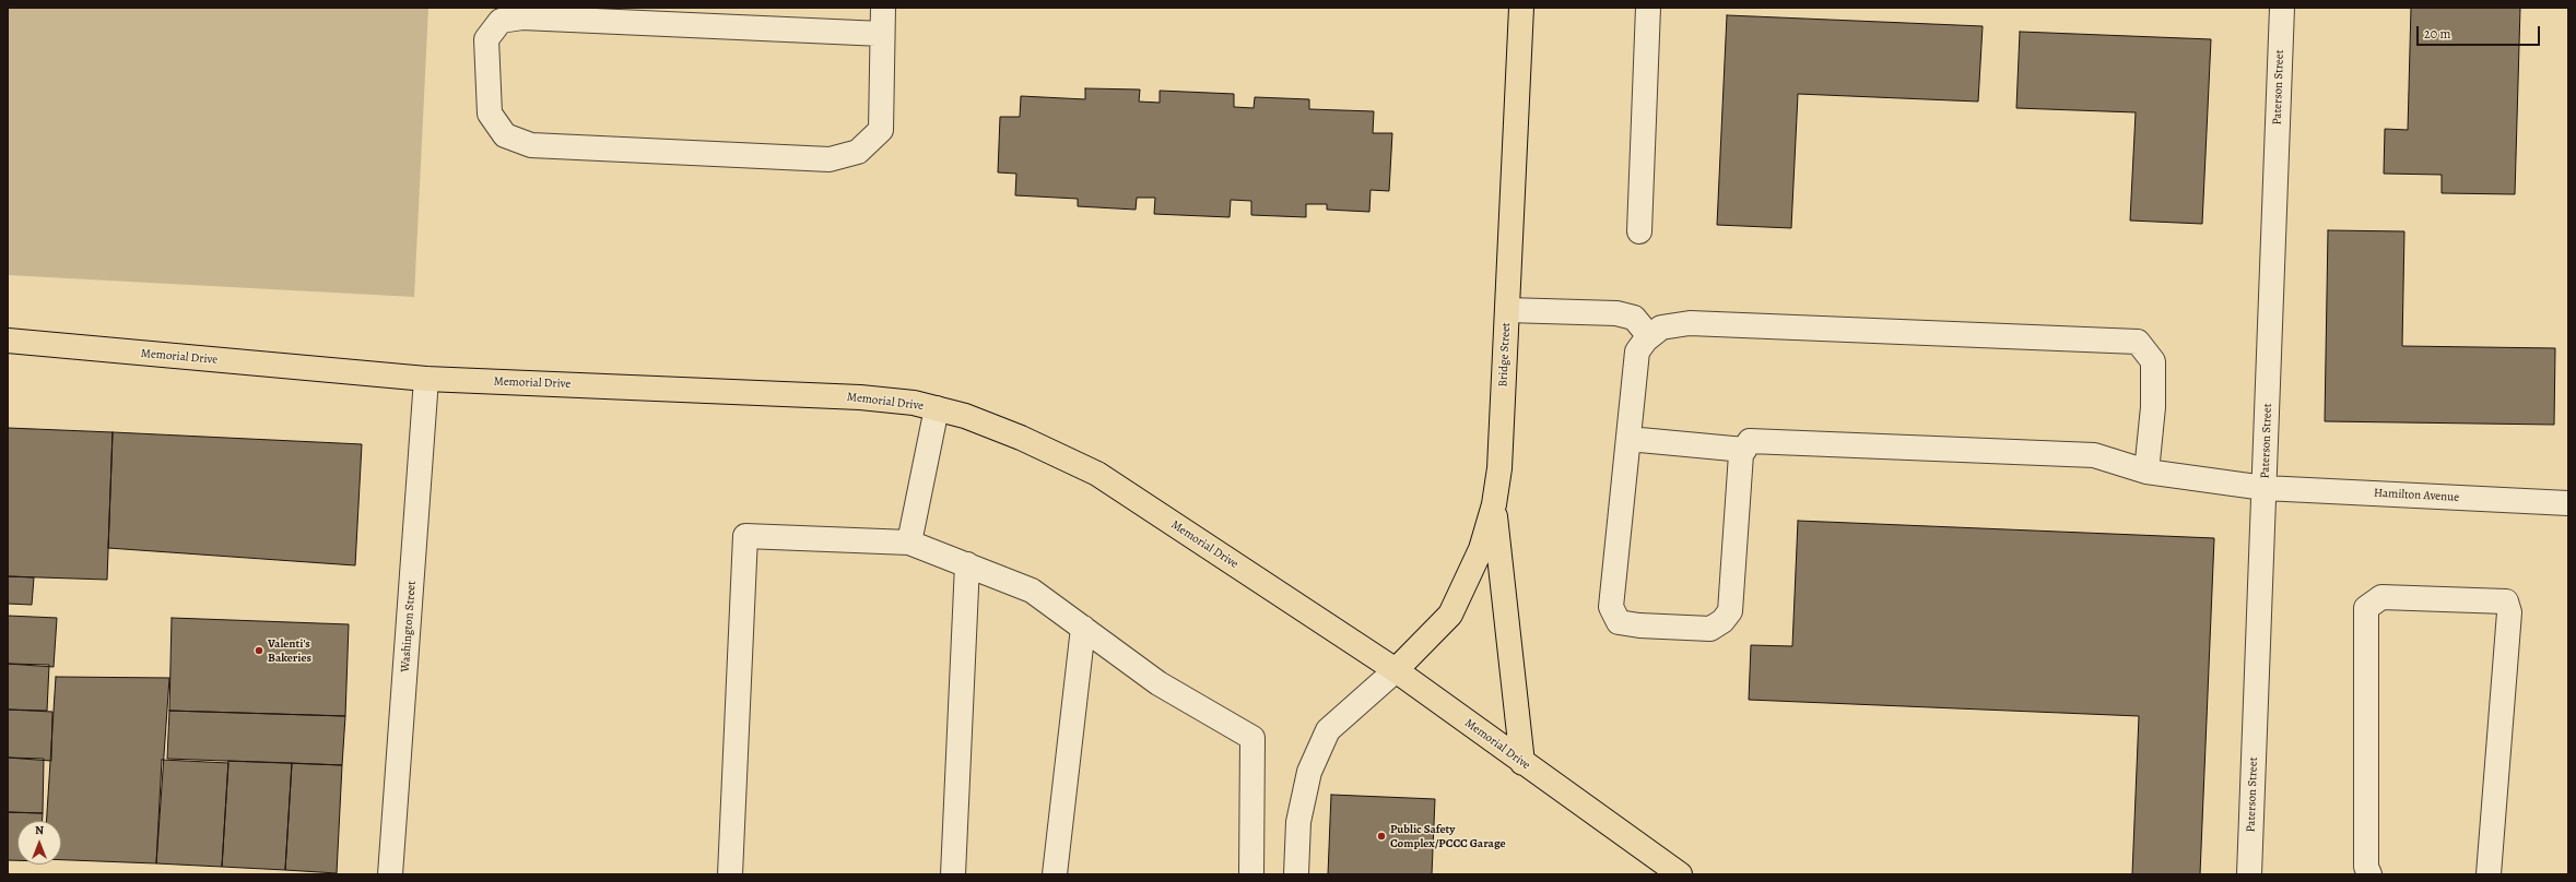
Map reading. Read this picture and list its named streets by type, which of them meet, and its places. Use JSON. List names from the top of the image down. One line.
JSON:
{"streets":{"main road":["Bridge Street","Memorial Drive"],"street":["Paterson Street","Hamilton Avenue","Washington Street"]},"crossings":[["Paterson Street","Hamilton Avenue"],["Bridge Street","Memorial Drive"],["Memorial Drive","Washington Street"]],"places":["Valenti's Bakeries","Public Safety Complex/PCCC Garage"],"scale_bar":"20 m","north":"top"}
